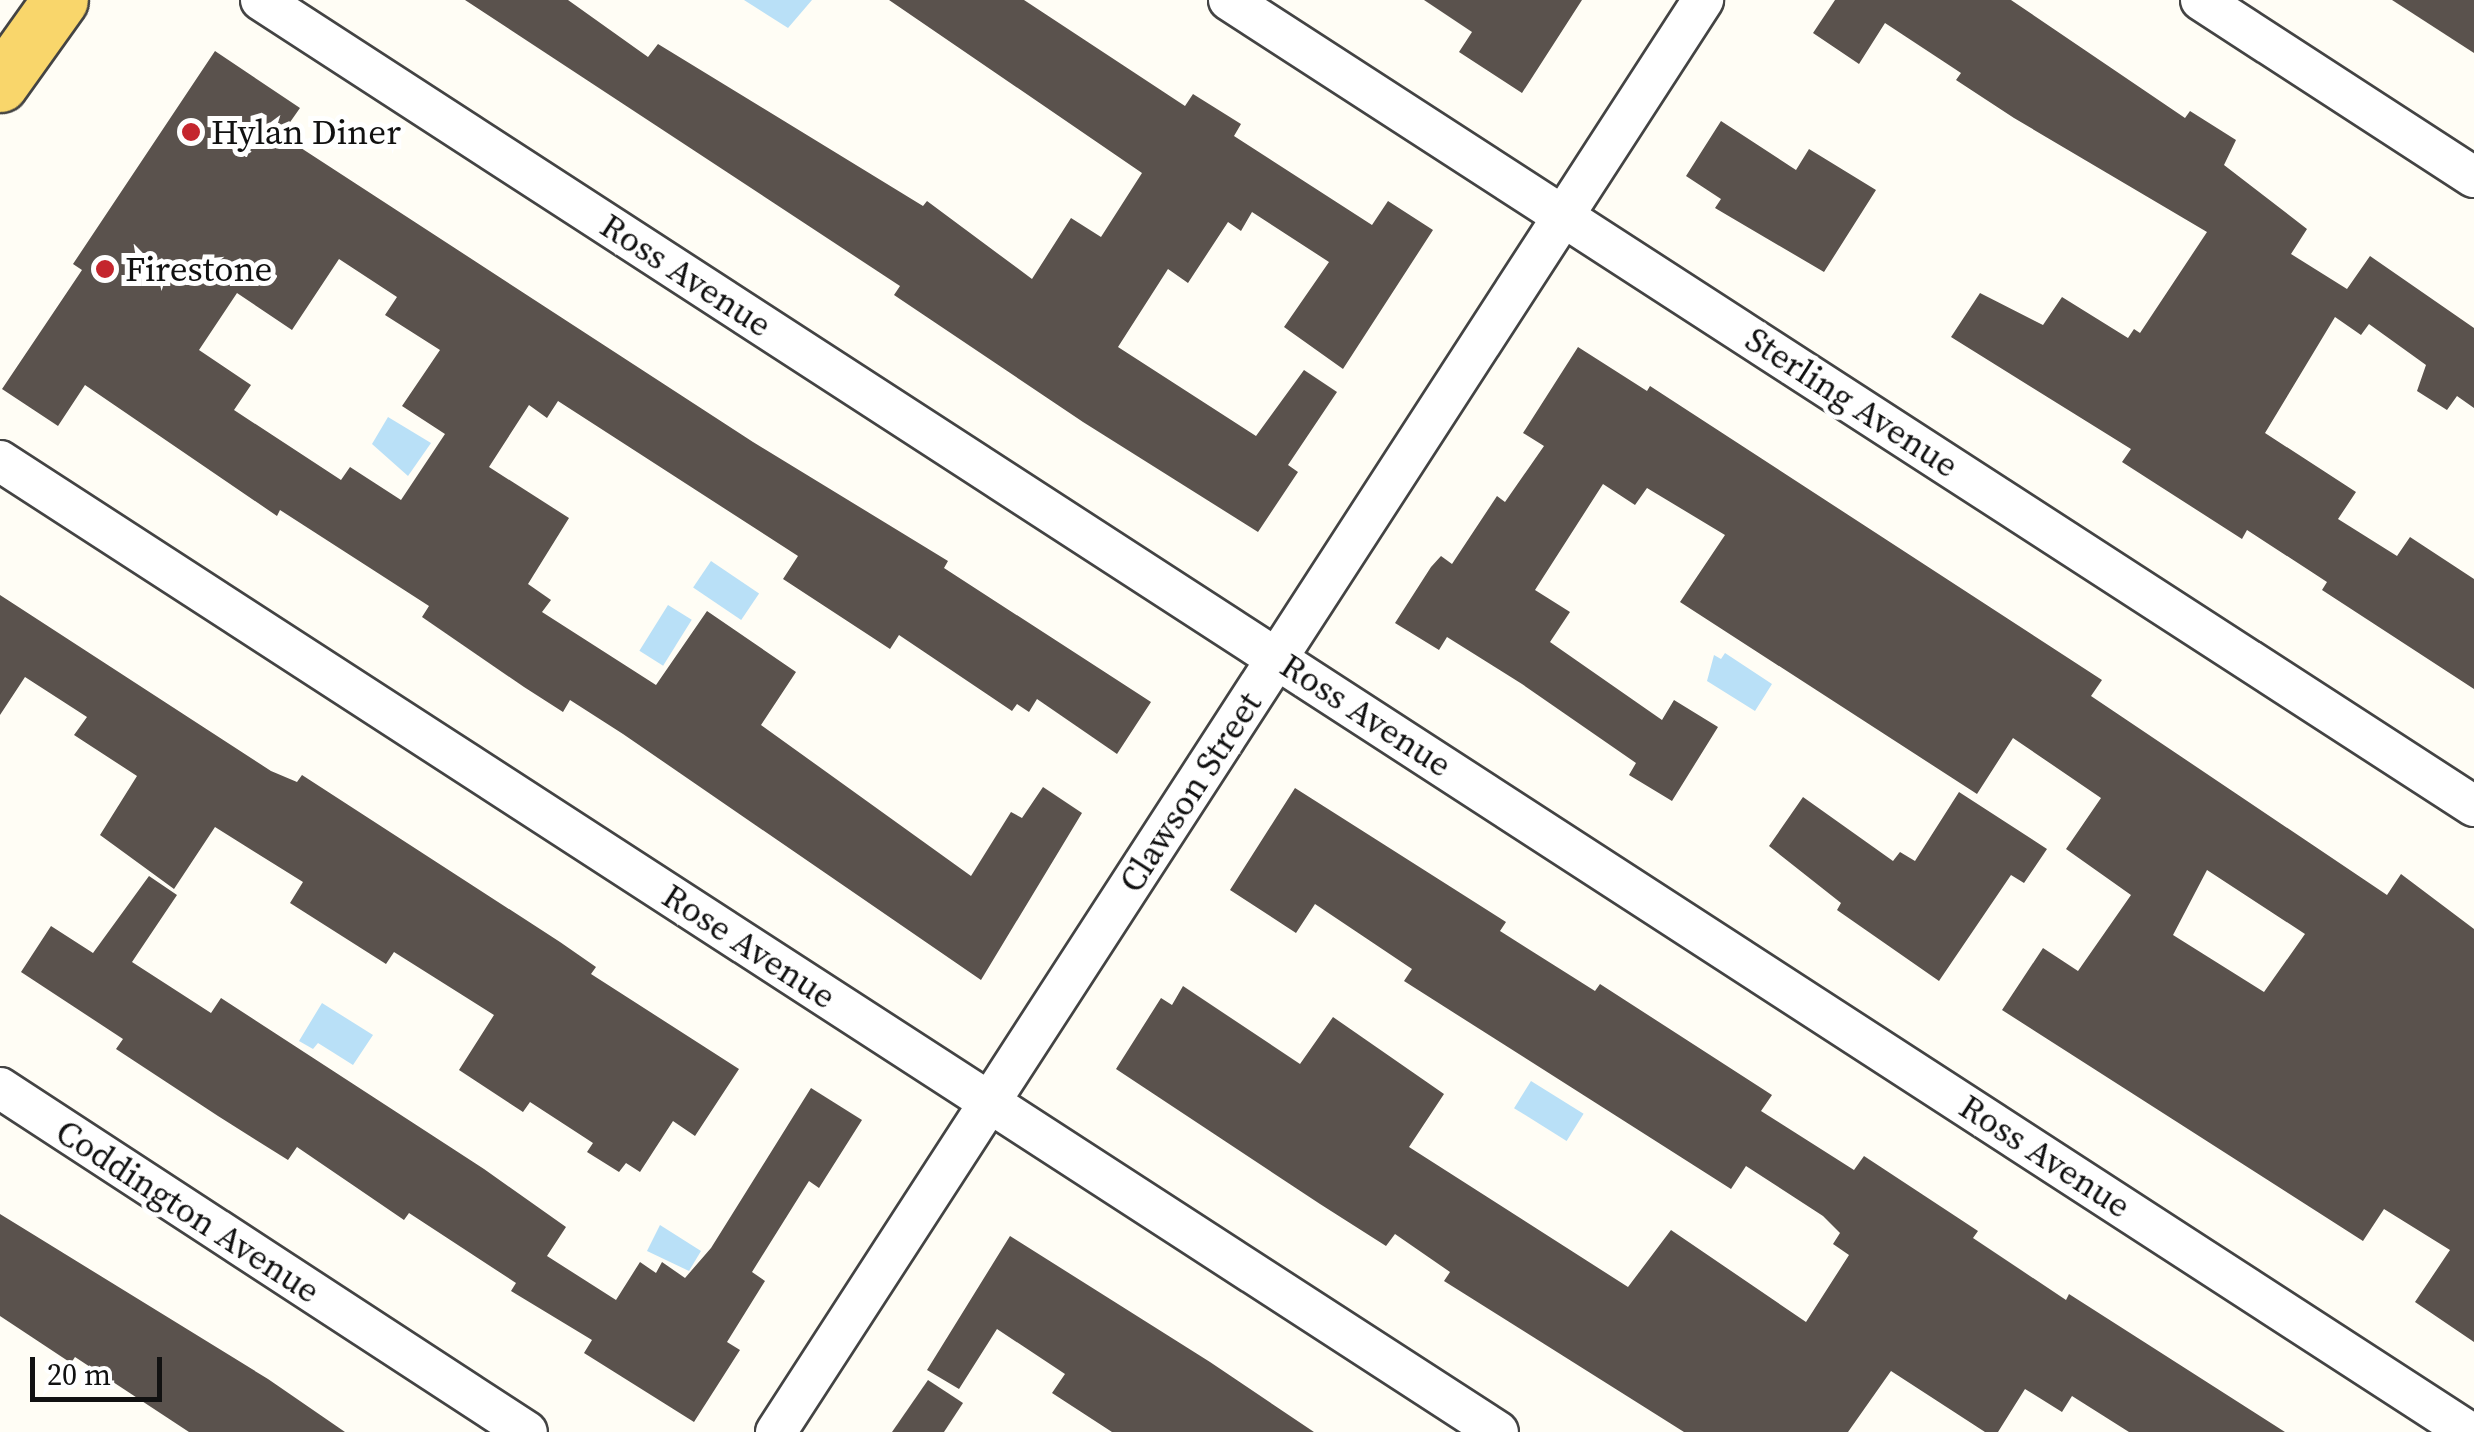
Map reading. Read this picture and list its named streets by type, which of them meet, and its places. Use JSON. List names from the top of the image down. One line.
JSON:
{"streets":{"street":["Ross Avenue","Sterling Avenue","Clawson Street","Rose Avenue","Coddington Avenue"]},"crossings":[["Ross Avenue","Clawson Street"],["Sterling Avenue","Clawson Street"],["Clawson Street","Rose Avenue"]],"places":["Hylan Diner","Firestone"],"scale_bar":"20 m"}
